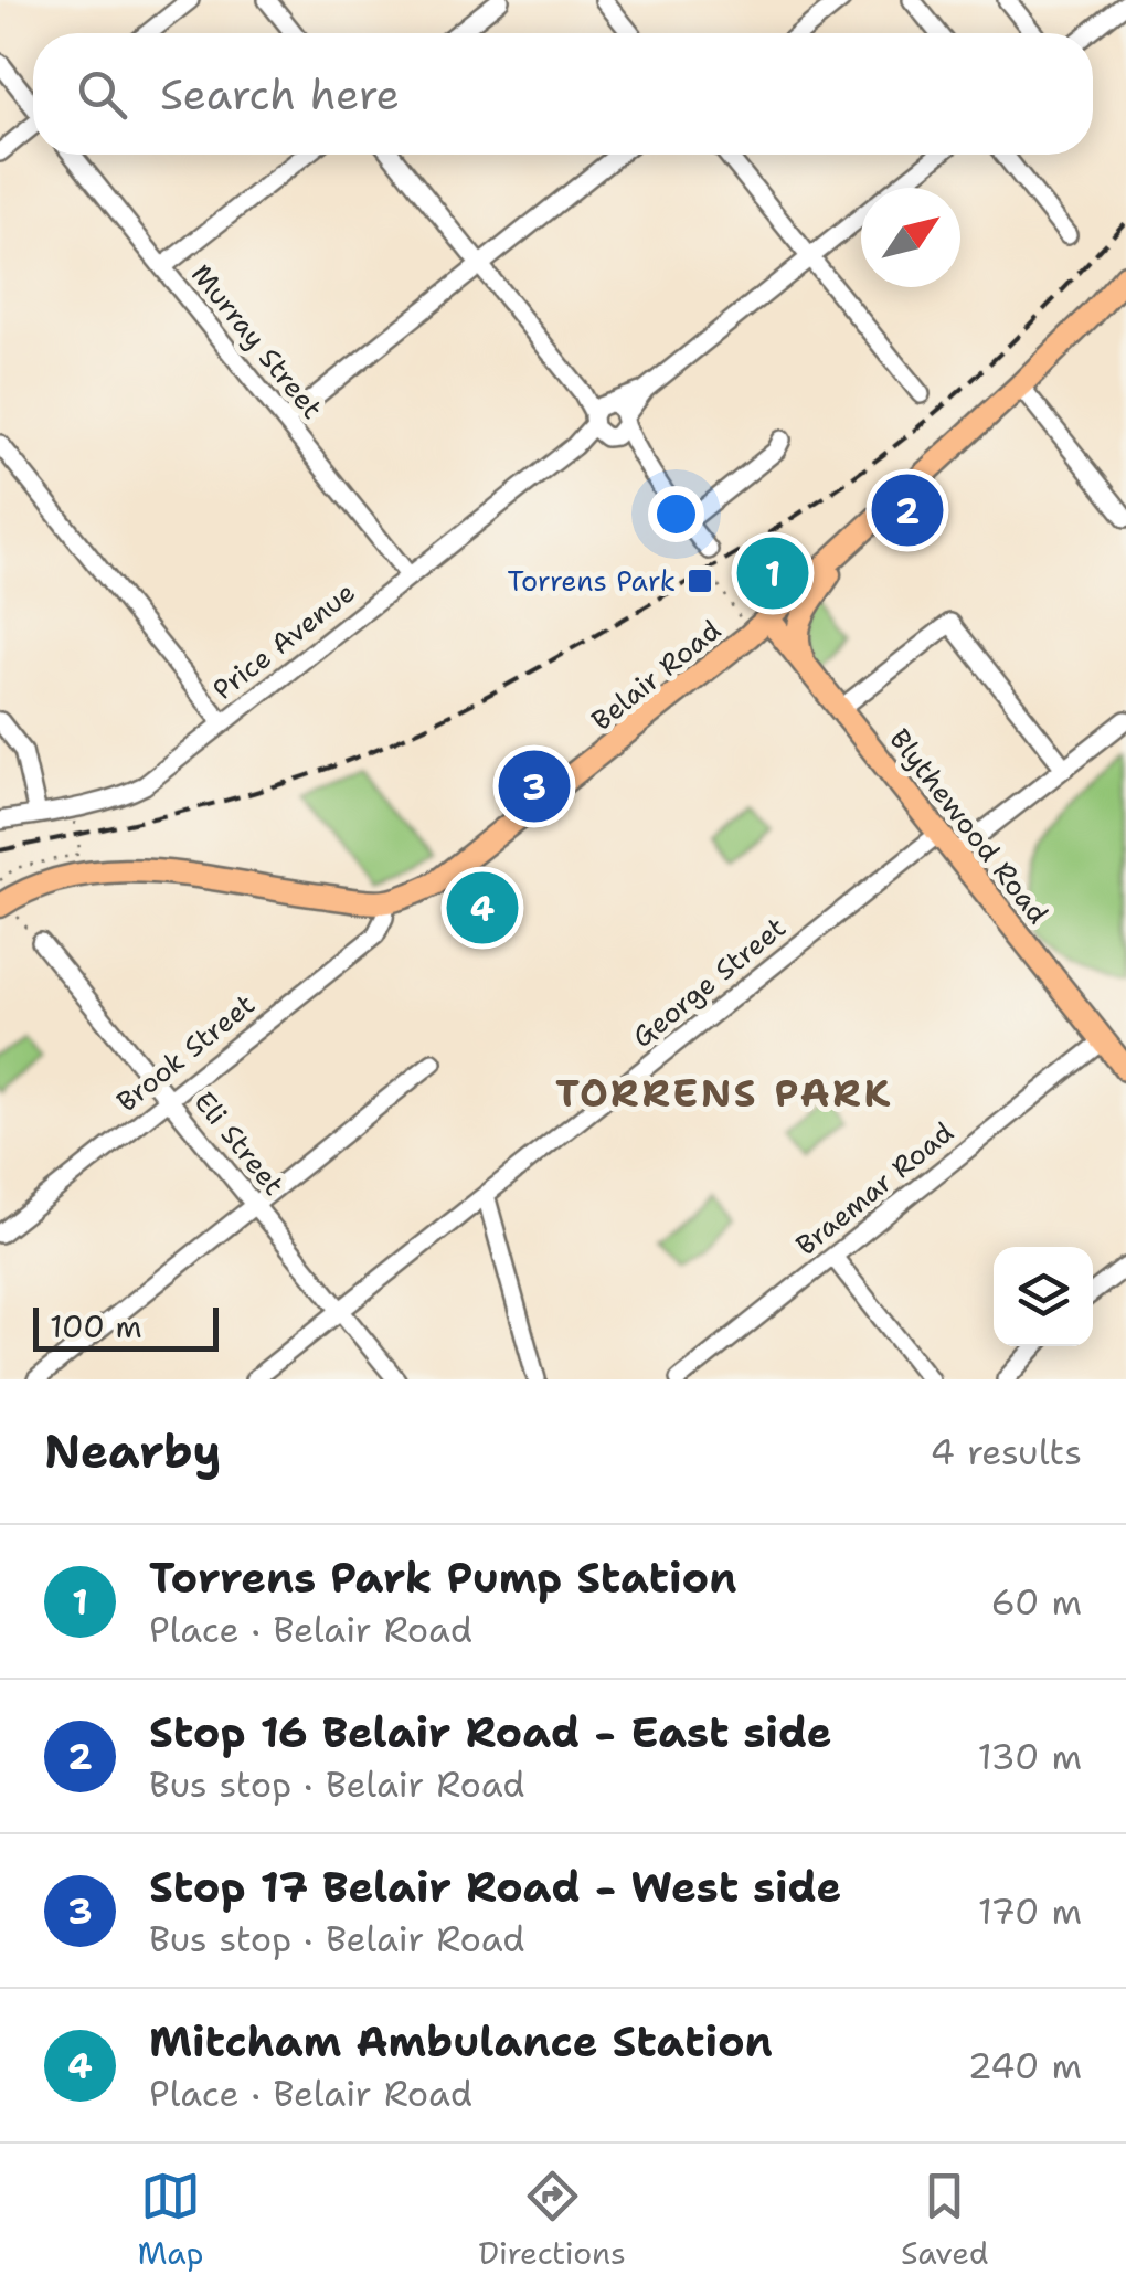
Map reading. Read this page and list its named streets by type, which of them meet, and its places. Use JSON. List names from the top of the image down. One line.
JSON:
{"streets":{"main road":["Belair Road","Blythewood Road"],"street":["Murray Street","Price Avenue","George Street","Brook Street","Eli Street","Braemar Road"]},"crossings":[["Murray Street","Price Avenue"],["Belair Road","Blythewood Road"],["Belair Road","Brook Street"],["Blythewood Road","George Street"],["Blythewood Road","Braemar Road"],["George Street","Eli Street"],["Brook Street","Eli Street"]],"districts":["TORRENS PARK"],"places":{"transit":["Torrens Park"]},"scale_bar":"100 m","north":"top right","page":{"search":"Search here","pins":["2","1","3","4"],"scale":"100 m","heading":["Nearby","4 results"],"list":[{"mark":"1","name":"Torrens Park Pump Station","note":"Place · Belair Road","value":"60 m"},{"mark":"2","name":"Stop 16 Belair Road - East side","note":"Bus stop · Belair Road","value":"130 m"},{"mark":"3","name":"Stop 17 Belair Road - West side","note":"Bus stop · Belair Road","value":"170 m"},{"mark":"4","name":"Mitcham Ambulance Station","note":"Place · Belair Road","value":"240 m"}],"nav":["Map","Directions","Saved"]}}
